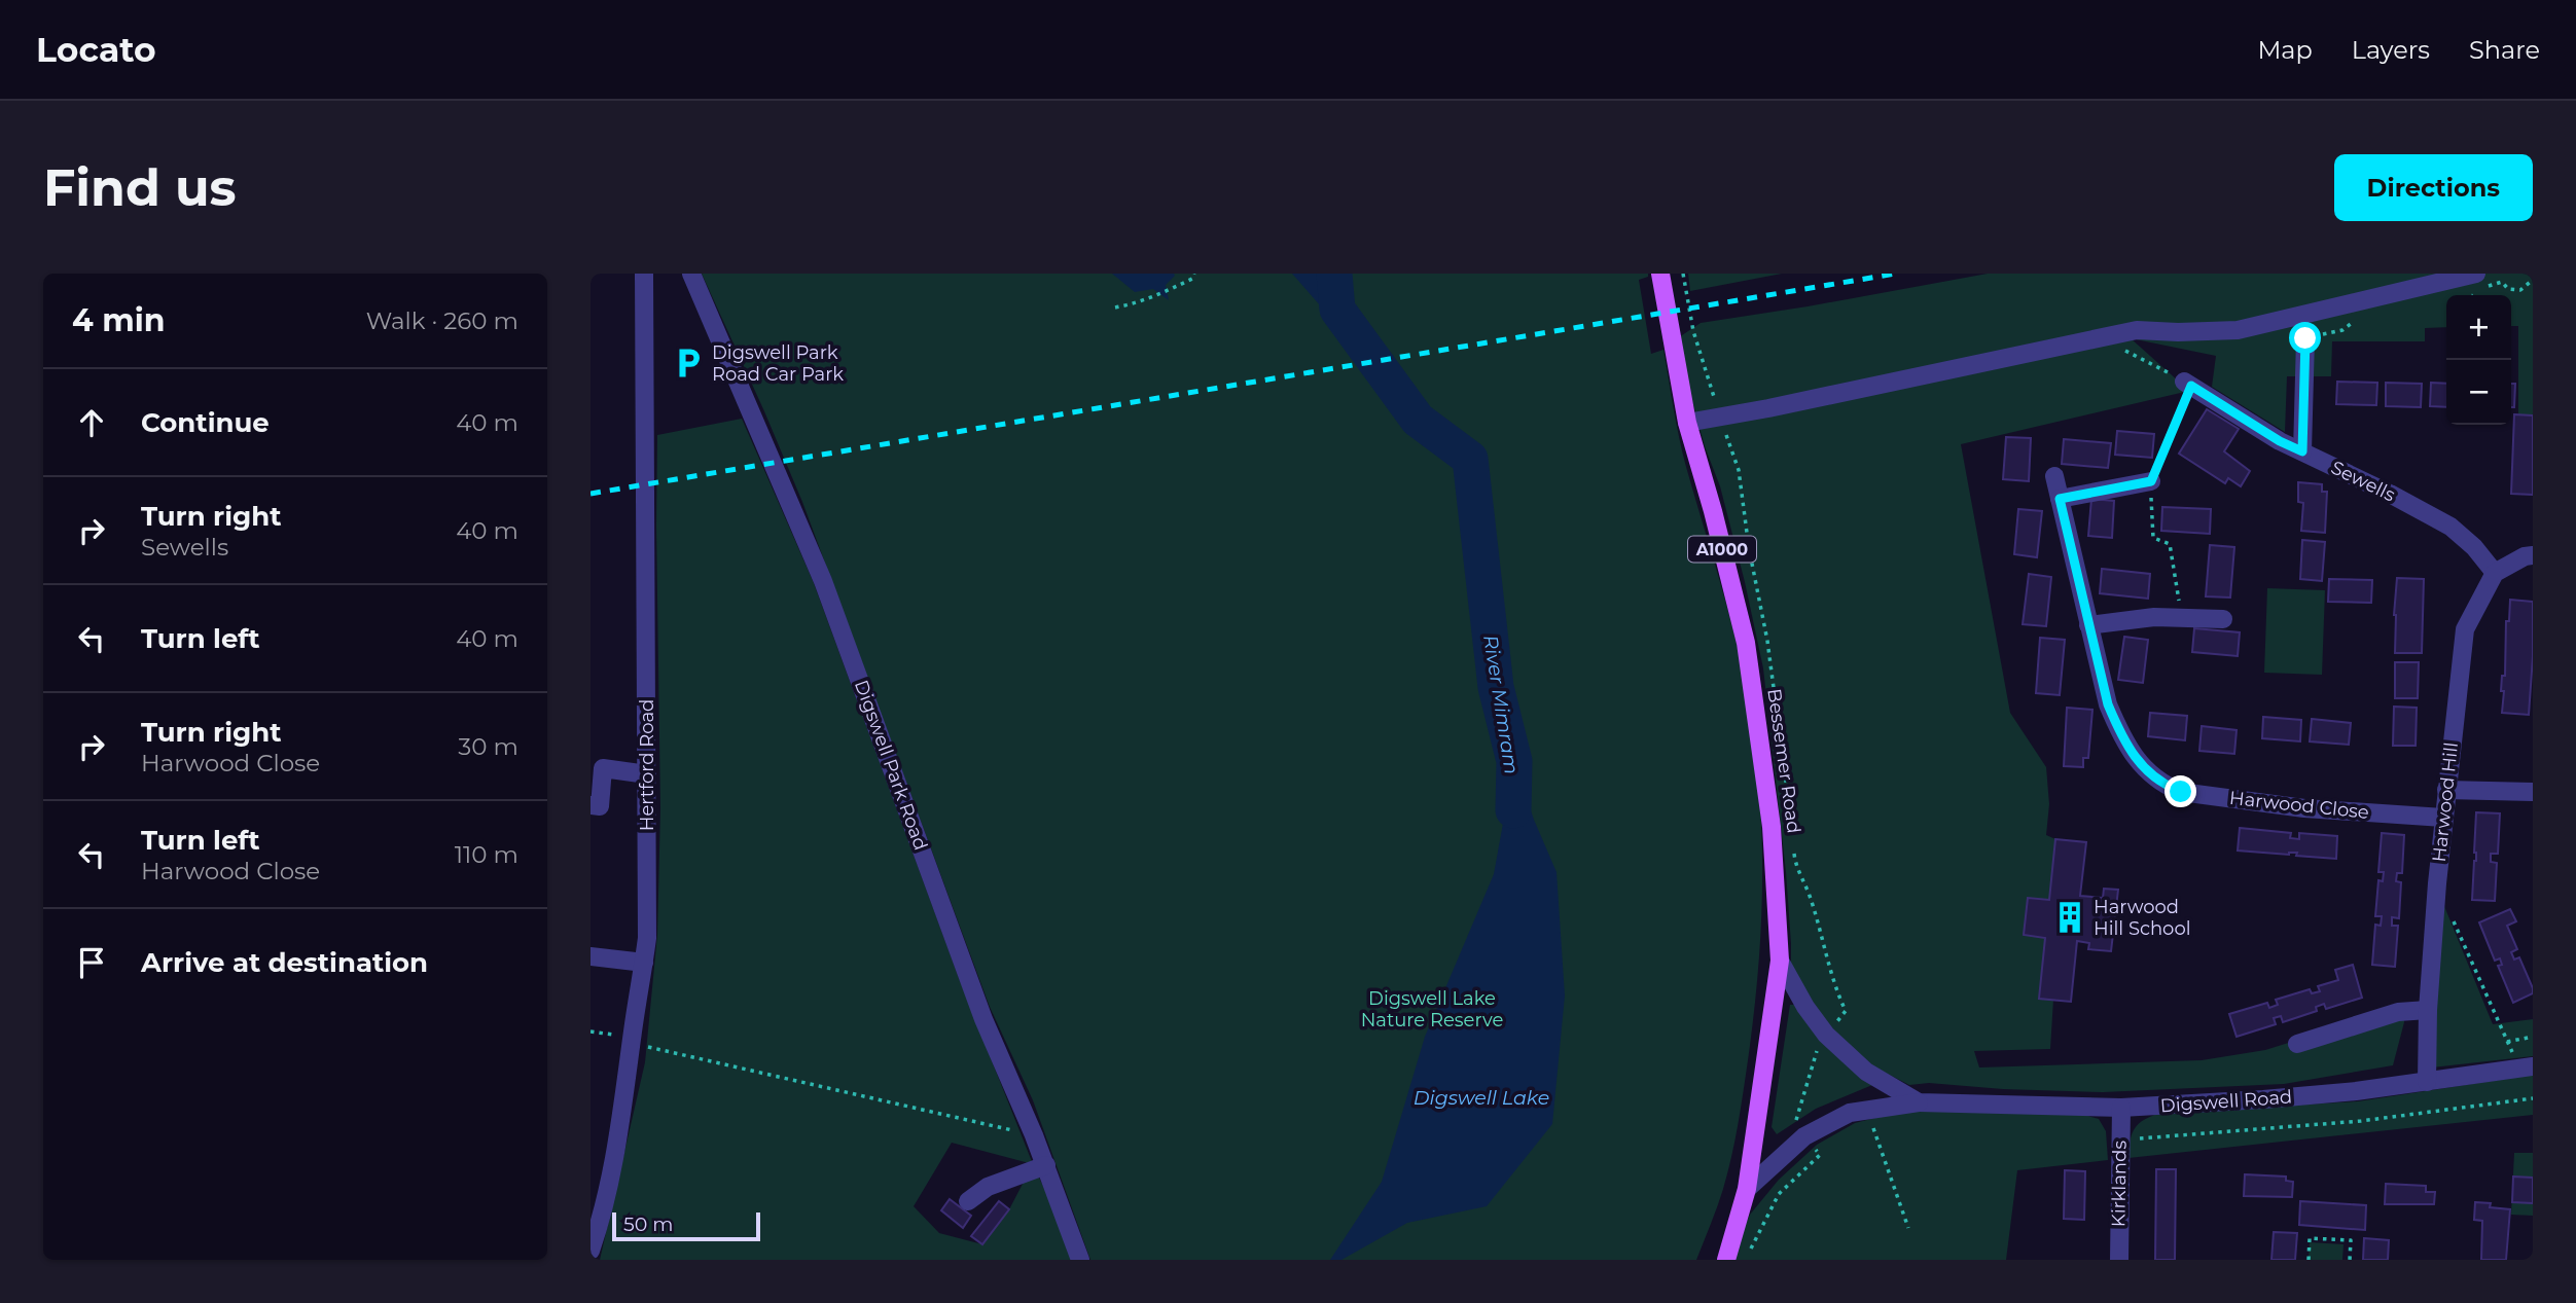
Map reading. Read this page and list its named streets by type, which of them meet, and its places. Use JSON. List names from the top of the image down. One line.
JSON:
{"streets":{"main road":["A1000","Bessemer Road"],"street":["Sewells","Hertford Road","Digswell Park Road","Harwood Hill","Harwood Close","Digswell Road","Kirklands"]},"crossings":[["Sewells","Harwood Hill"],["Bessemer Road","Digswell Road"],["Harwood Hill","Harwood Close"],["Harwood Hill","Digswell Road"],["Digswell Road","Kirklands"]],"water":["River Mimram","Digswell Lake"],"parks":["Digswell Lake Nature Reserve"],"places":{"parking":["Digswell Park Road Car Park"],"building":["Harwood Hill School"]},"scale_bar":"50 m","page":{"header":"Locato","nav":["Map","Layers","Share"],"buttons":"Directions","title":"Find us","heading":["4 min","Walk · 260 m"],"map_buttons":["+","−"],"list":[["Continue","40 m"],["Turn right","Sewells","40 m"],["Turn left","40 m"],["Turn right","Harwood Close","30 m"],["Turn left","Harwood Close","110 m"],"Arrive at destination"],"scale":"50 m"}}
